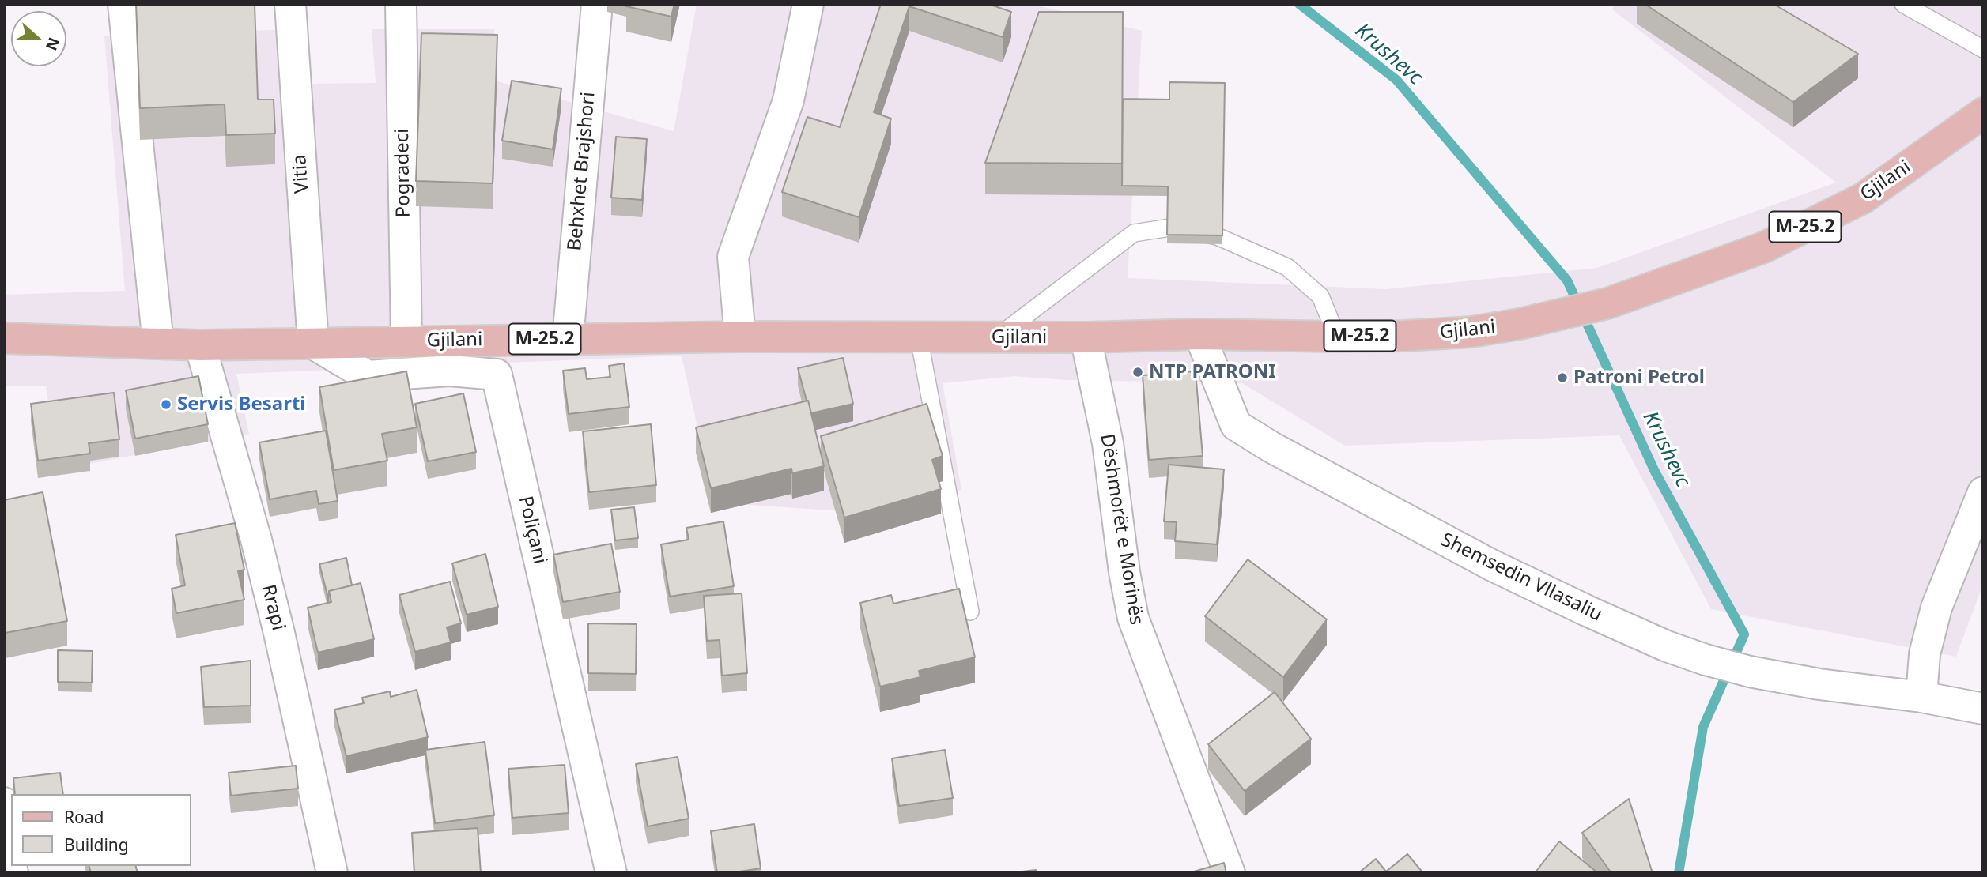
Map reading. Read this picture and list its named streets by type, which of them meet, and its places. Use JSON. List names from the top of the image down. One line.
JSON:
{"streets":{"main road":["Gjilani","M-25.2"],"street":["Behxhet Brajshori","Pogradeci","Vitia","Dëshmorët e Morinës","Poliçani","Shemsedin Vllasaliu","Rrapi"]},"crossings":[["Behxhet Brajshori","Gjilani"],["Pogradeci","Gjilani"],["Vitia","Gjilani"],["Vitia","Poliçani"],["Gjilani","Dëshmorët e Morinës"],["Gjilani","Poliçani"],["Gjilani","Shemsedin Vllasaliu"],["Gjilani","Rrapi"]],"water":["Krushevc"],"places":["NTP PATRONI","Patroni Petrol","Servis Besarti"],"legend":["Road","Building"],"north":"right"}
